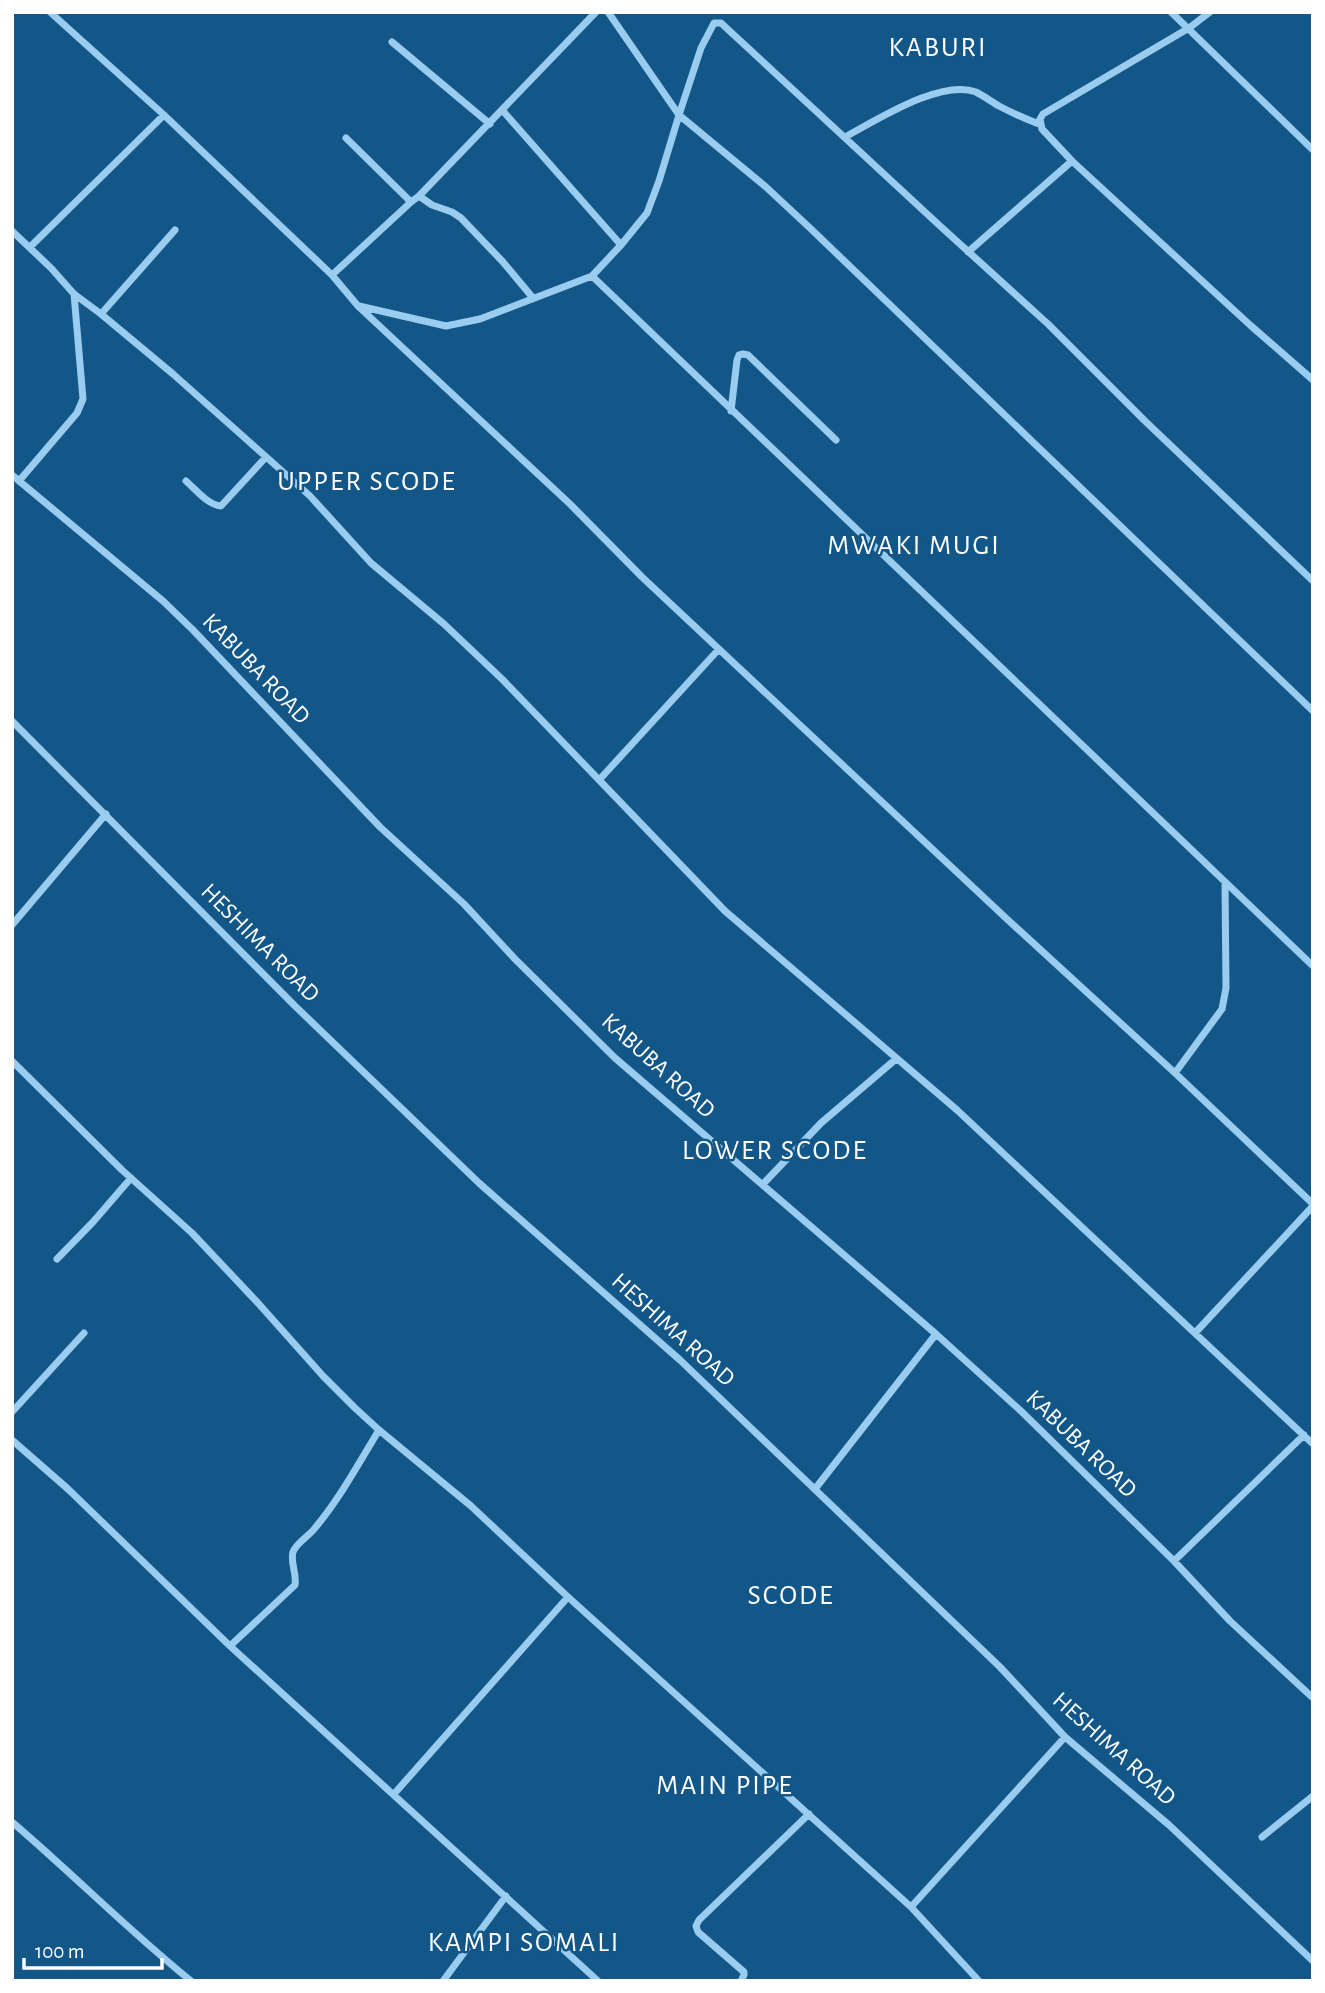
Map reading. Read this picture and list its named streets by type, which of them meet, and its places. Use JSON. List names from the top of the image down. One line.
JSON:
{"streets":{"street":["KABUBA ROAD","HESHIMA ROAD"]},"districts":["KABURI","UPPER SCODE","MWAKI MUGI","LOWER SCODE","SCODE","MAIN PIPE","KAMPI SOMALI"],"scale_bar":"100 m"}
